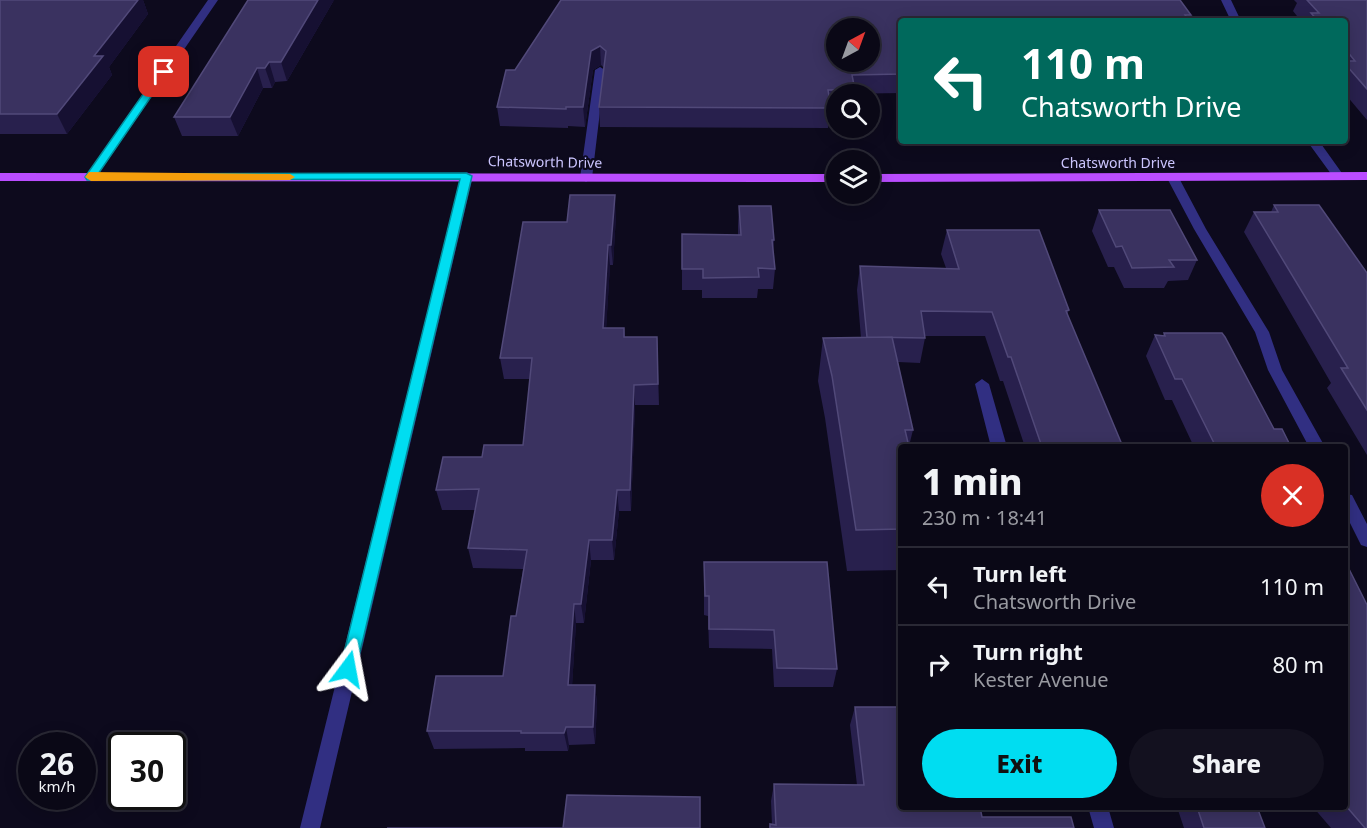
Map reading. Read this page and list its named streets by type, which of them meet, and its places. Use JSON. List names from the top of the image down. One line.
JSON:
{"streets":{"main road":["Chatsworth Drive"]},"north":"top right","page":{"turn":["110 m","Chatsworth Drive"],"heading":["1 min","230 m · 18:41"],"list":[{"name":"Turn left","note":"Chatsworth Drive","value":"110 m"},{"name":"Turn right","note":"Kester Avenue","value":"80 m"}],"buttons":["Exit","Share"],"speed":"26 km/h","limit":"30"}}
